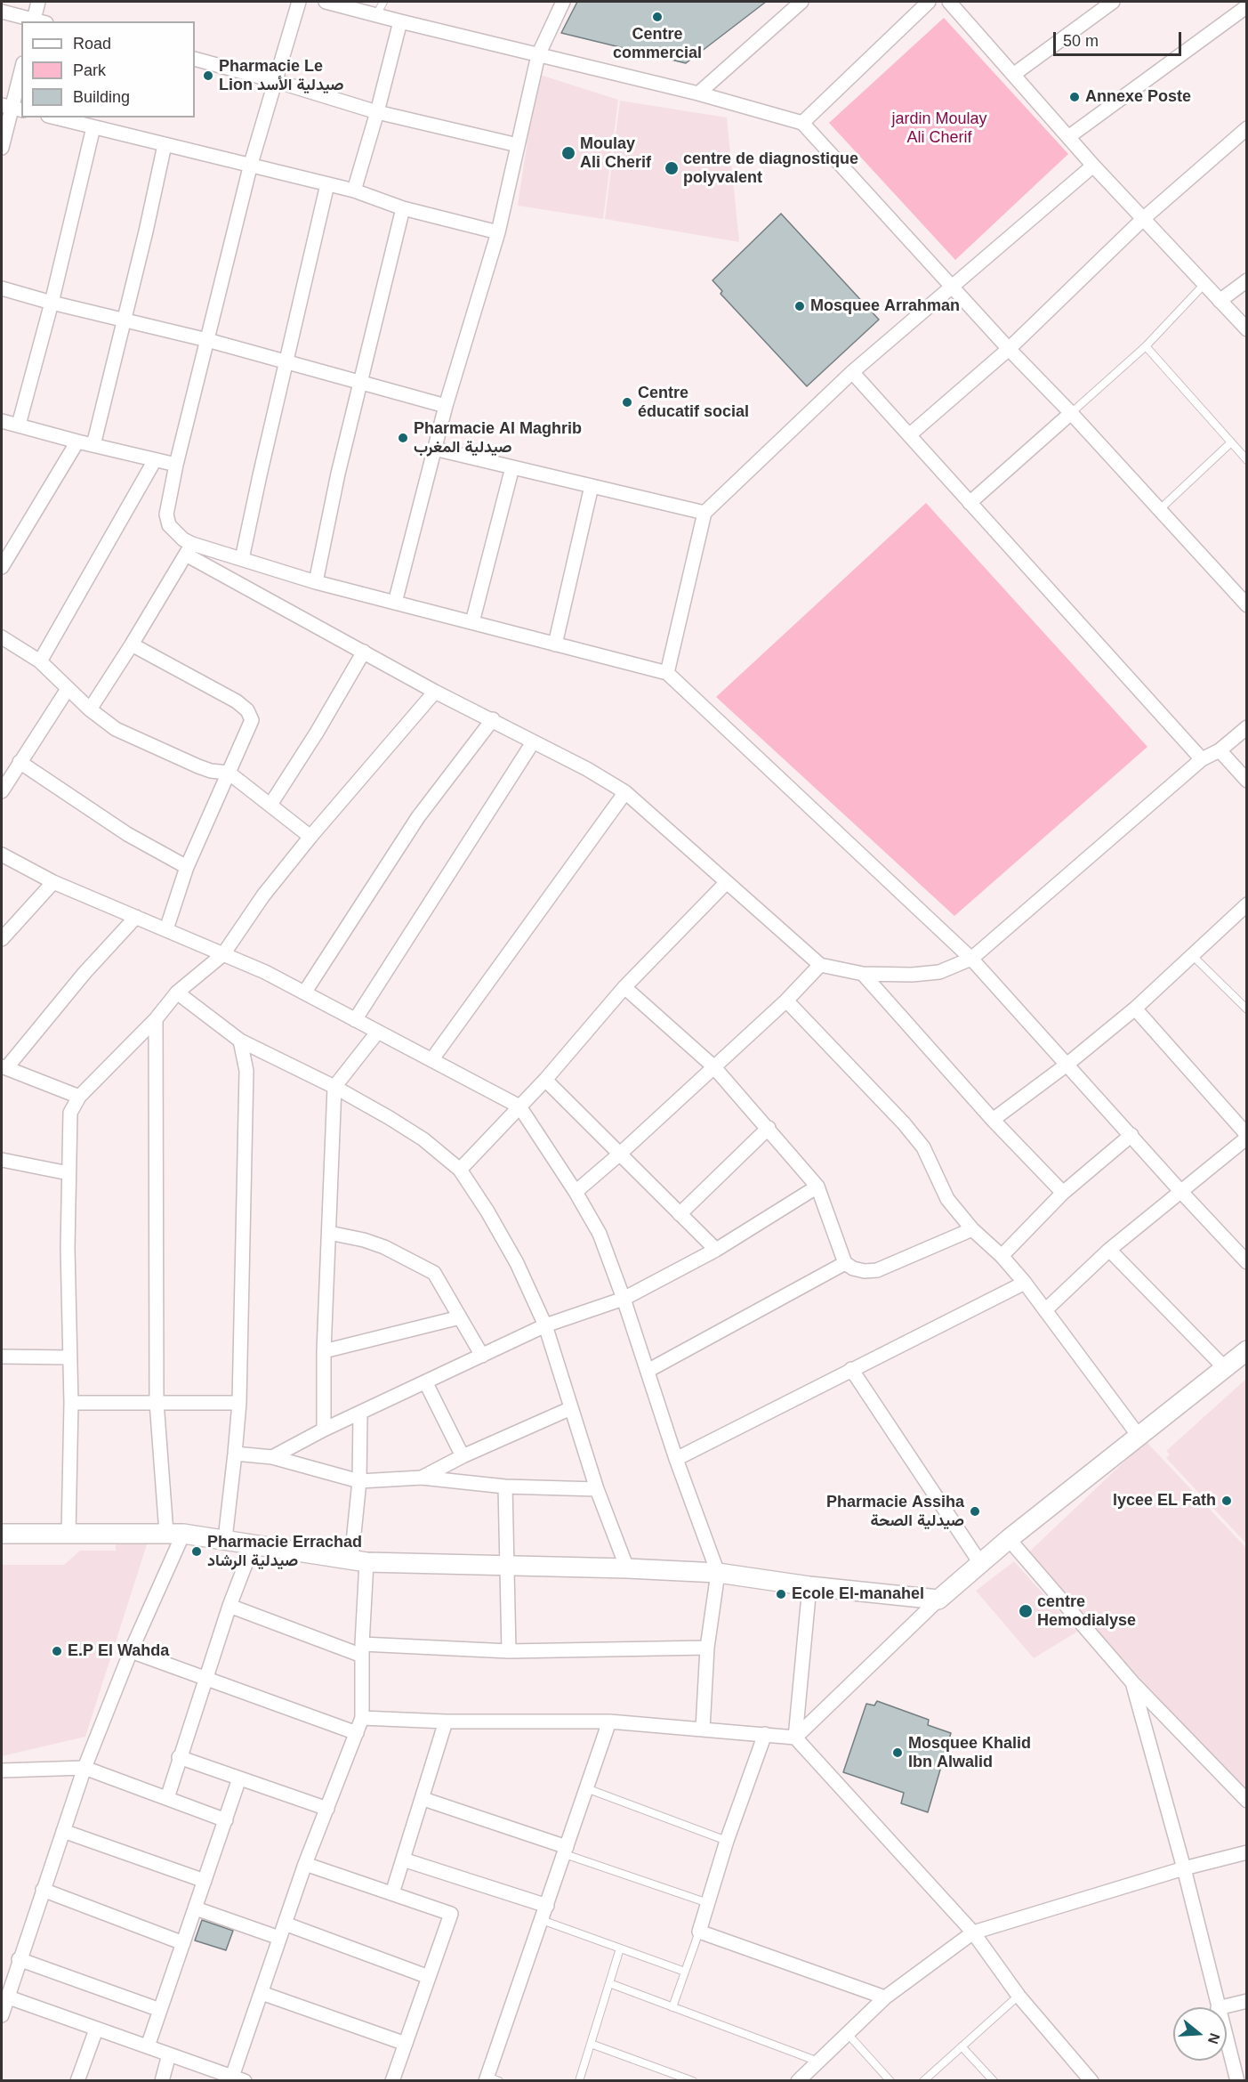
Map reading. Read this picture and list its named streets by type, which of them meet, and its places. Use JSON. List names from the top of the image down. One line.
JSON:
{"parks":["jardin Moulay Ali Cherif"],"places":["Centre commercial","Pharmacie Le Lion صيدلية الأسد","Annexe Poste","Moulay Ali Cherif","centre de diagnostique polyvalent","Mosquee Arrahman","Centre éducatif social","Pharmacie Al Maghrib صيدلية المغرب","lycee EL Fath","Pharmacie Assiha صيدلية الصحة","Pharmacie Errachad صيدلية الرشاد","Ecole El-manahel","centre Hemodialyse","E.P El Wahda","Mosquee Khalid Ibn Alwalid"],"legend":["Road","Park","Building"],"scale_bar":"50 m","north":"right"}
